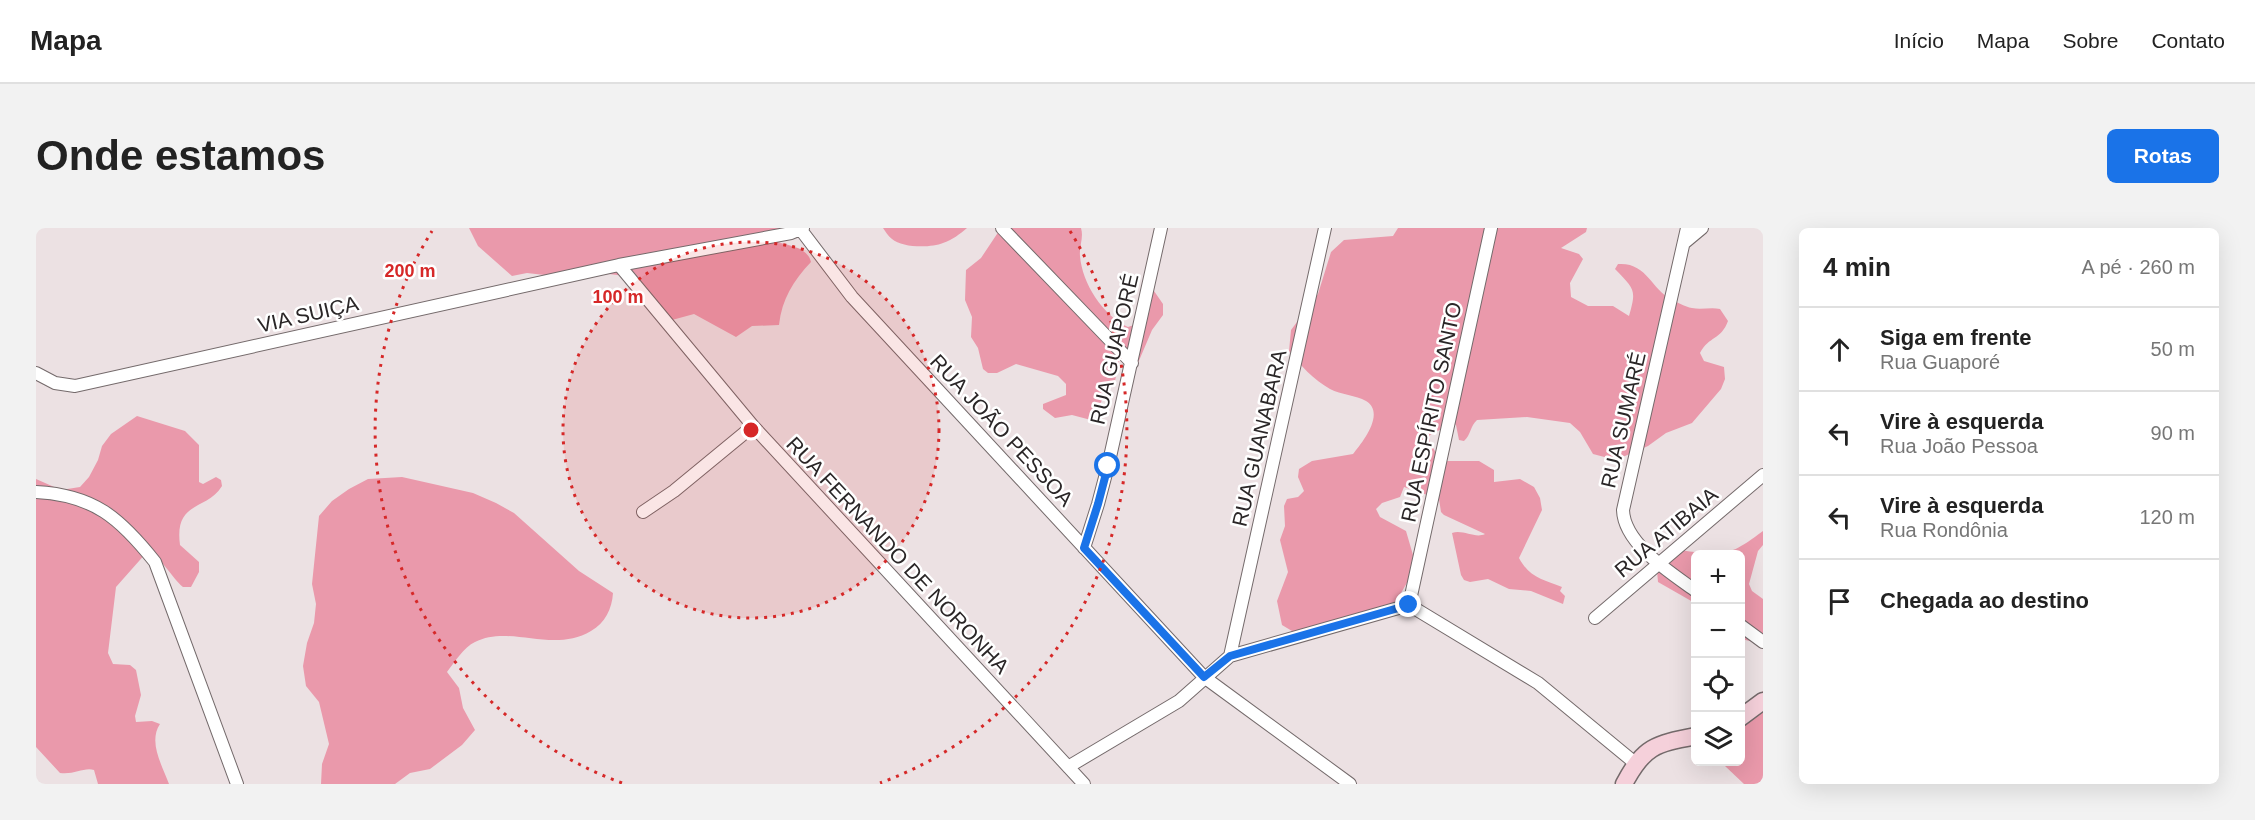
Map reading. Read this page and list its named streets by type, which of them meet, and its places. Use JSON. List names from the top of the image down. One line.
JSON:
{"streets":{"street":["VIA SUIÇA","RUA GUAPORÉ","RUA ESPÍRITO SANTO","RUA SUMARÉ","RUA JOÃO PESSOA","RUA GUANABARA","RUA ATIBAIA","RUA FERNANDO DE NORONHA"]},"crossings":[["VIA SUIÇA","RUA JOÃO PESSOA"],["VIA SUIÇA","RUA FERNANDO DE NORONHA"],["RUA GUAPORÉ","RUA JOÃO PESSOA"],["RUA SUMARÉ","RUA ATIBAIA"]],"page":{"header":"Mapa","nav":["Início","Mapa","Sobre","Contato"],"buttons":"Rotas","title":"Onde estamos","heading":["4 min","A pé · 260 m"],"list":[["Siga em frente","Rua Guaporé","50 m"],["Vire à esquerda","Rua João Pessoa","90 m"],["Vire à esquerda","Rua Rondônia","120 m"],"Chegada ao destino"],"map_buttons":["+","−"]},"rings":["200 m","100 m"]}
